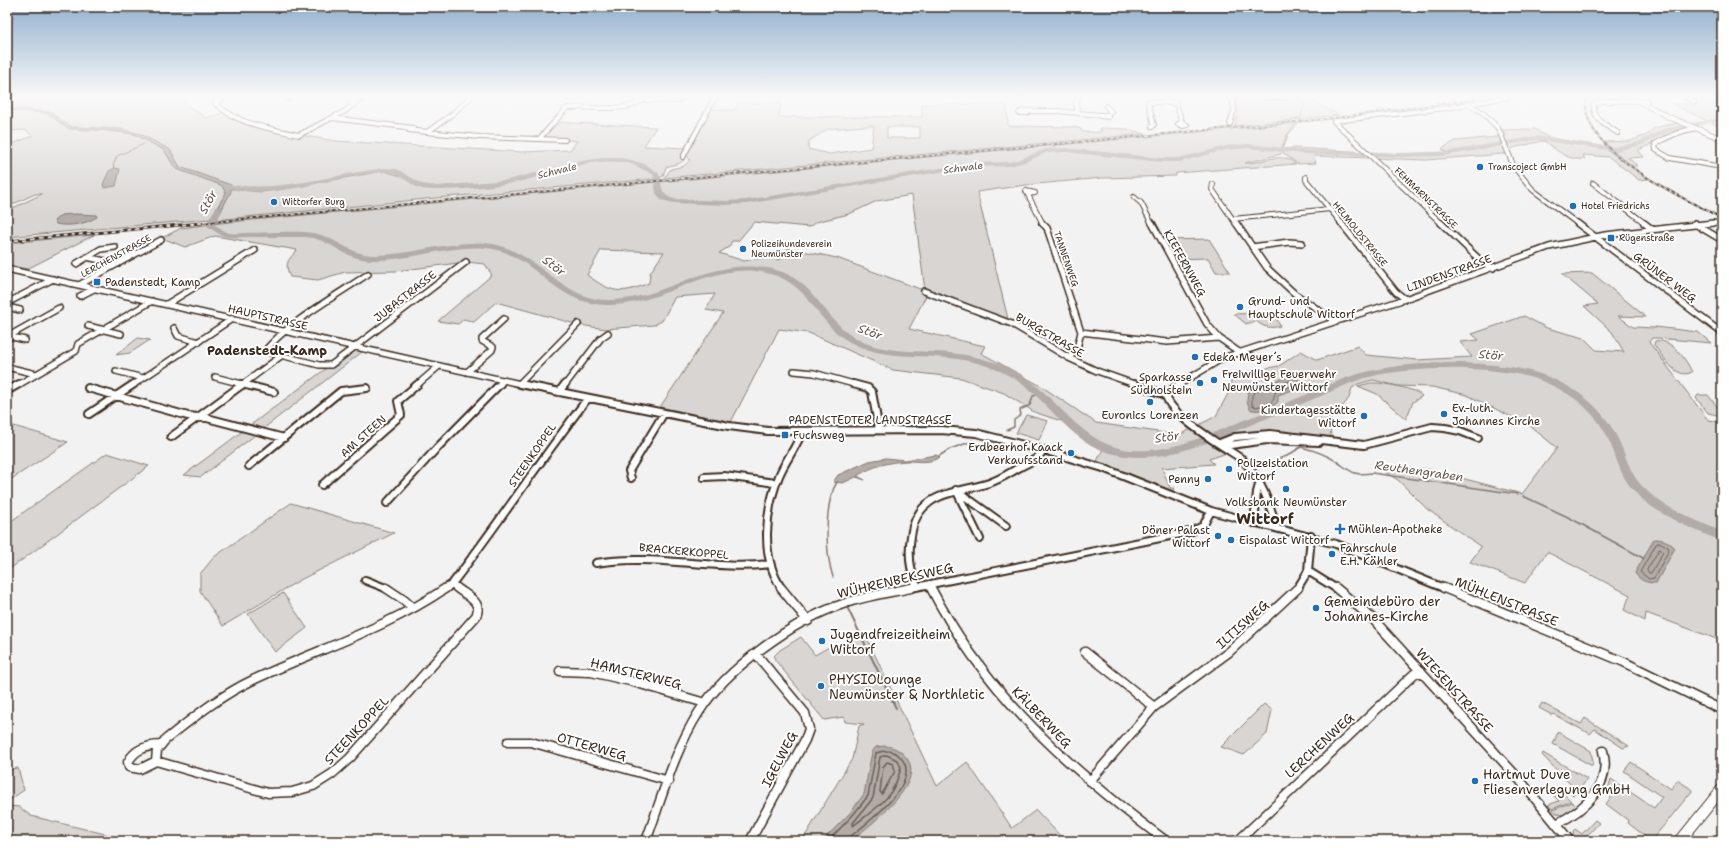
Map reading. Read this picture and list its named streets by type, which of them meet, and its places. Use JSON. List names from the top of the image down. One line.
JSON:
{"streets":{"street":["FEHMARNSTRASSE","HELMOLDSTRASSE","LERCHENSTRASSE","TANNENWEG","KIEFERNWEG","LINDENSTRASSE","GRÜNER WEG","JUBASTRASSE","HAUPTSTRASSE","BURGSTRASSE","PADENSTEDTER LANDSTRASSE","AM STEEN","STEENKOPPEL","BRACKERKOPPEL","WÜHRENBEKSWEG","MÜHLENSTRASSE","ILTISWEG","HAMSTERWEG","WIESENSTRASSE","KÄLBERWEG","LERCHENWEG","OTTERWEG","IGELWEG"]},"crossings":[["FEHMARNSTRASSE","LINDENSTRASSE"],["HELMOLDSTRASSE","LINDENSTRASSE"],["LERCHENSTRASSE","HAUPTSTRASSE"],["KIEFERNWEG","LINDENSTRASSE"],["LINDENSTRASSE","GRÜNER WEG"],["JUBASTRASSE","HAUPTSTRASSE"],["HAUPTSTRASSE","PADENSTEDTER LANDSTRASSE"],["HAUPTSTRASSE","AM STEEN"],["PADENSTEDTER LANDSTRASSE","STEENKOPPEL"],["PADENSTEDTER LANDSTRASSE","WÜHRENBEKSWEG"],["PADENSTEDTER LANDSTRASSE","MÜHLENSTRASSE"],["WÜHRENBEKSWEG","HAMSTERWEG"],["WÜHRENBEKSWEG","KÄLBERWEG"],["WÜHRENBEKSWEG","OTTERWEG"],["WÜHRENBEKSWEG","IGELWEG"],["MÜHLENSTRASSE","ILTISWEG"],["ILTISWEG","WIESENSTRASSE"],["ILTISWEG","KÄLBERWEG"],["WIESENSTRASSE","LERCHENWEG"]],"districts":["Padenstedt-Kamp","Wittorf"],"water":["Schwale","Stör","Reuthengraben"],"places":{"other":["Transcoject GmbH","Wittorfer Burg","Hotel Friedrichs","Polizeihundeverein Neumünster","Grund- und Hauptschule Wittorf","Edeka Meyer´s","Freiwillige Feuerwehr Neumünster Wittorf","Sparkasse Südholstein","Euronics Lorenzen","Ev.-luth. Johannes Kirche","Kindertagesstätte Wittorf","Erdbeerhof Kaack Verkaufsstand","Polizeistation Wittorf","Penny","Volksbank Neumünster","Döner Palast Wittorf","Eispalast Wittorf","Fahrschule E.H. Kähler","Gemeindebüro der Johannes-Kirche","Jugendfreizeitheim Wittorf","PHYSIOLounge Neumünster & Northletic","Hartmut Duve Fliesenverlegung GmbH"],"transit":["Rügenstraße","Padenstedt, Kamp","Fuchsweg"],"health":["Mühlen-Apotheke"]}}
